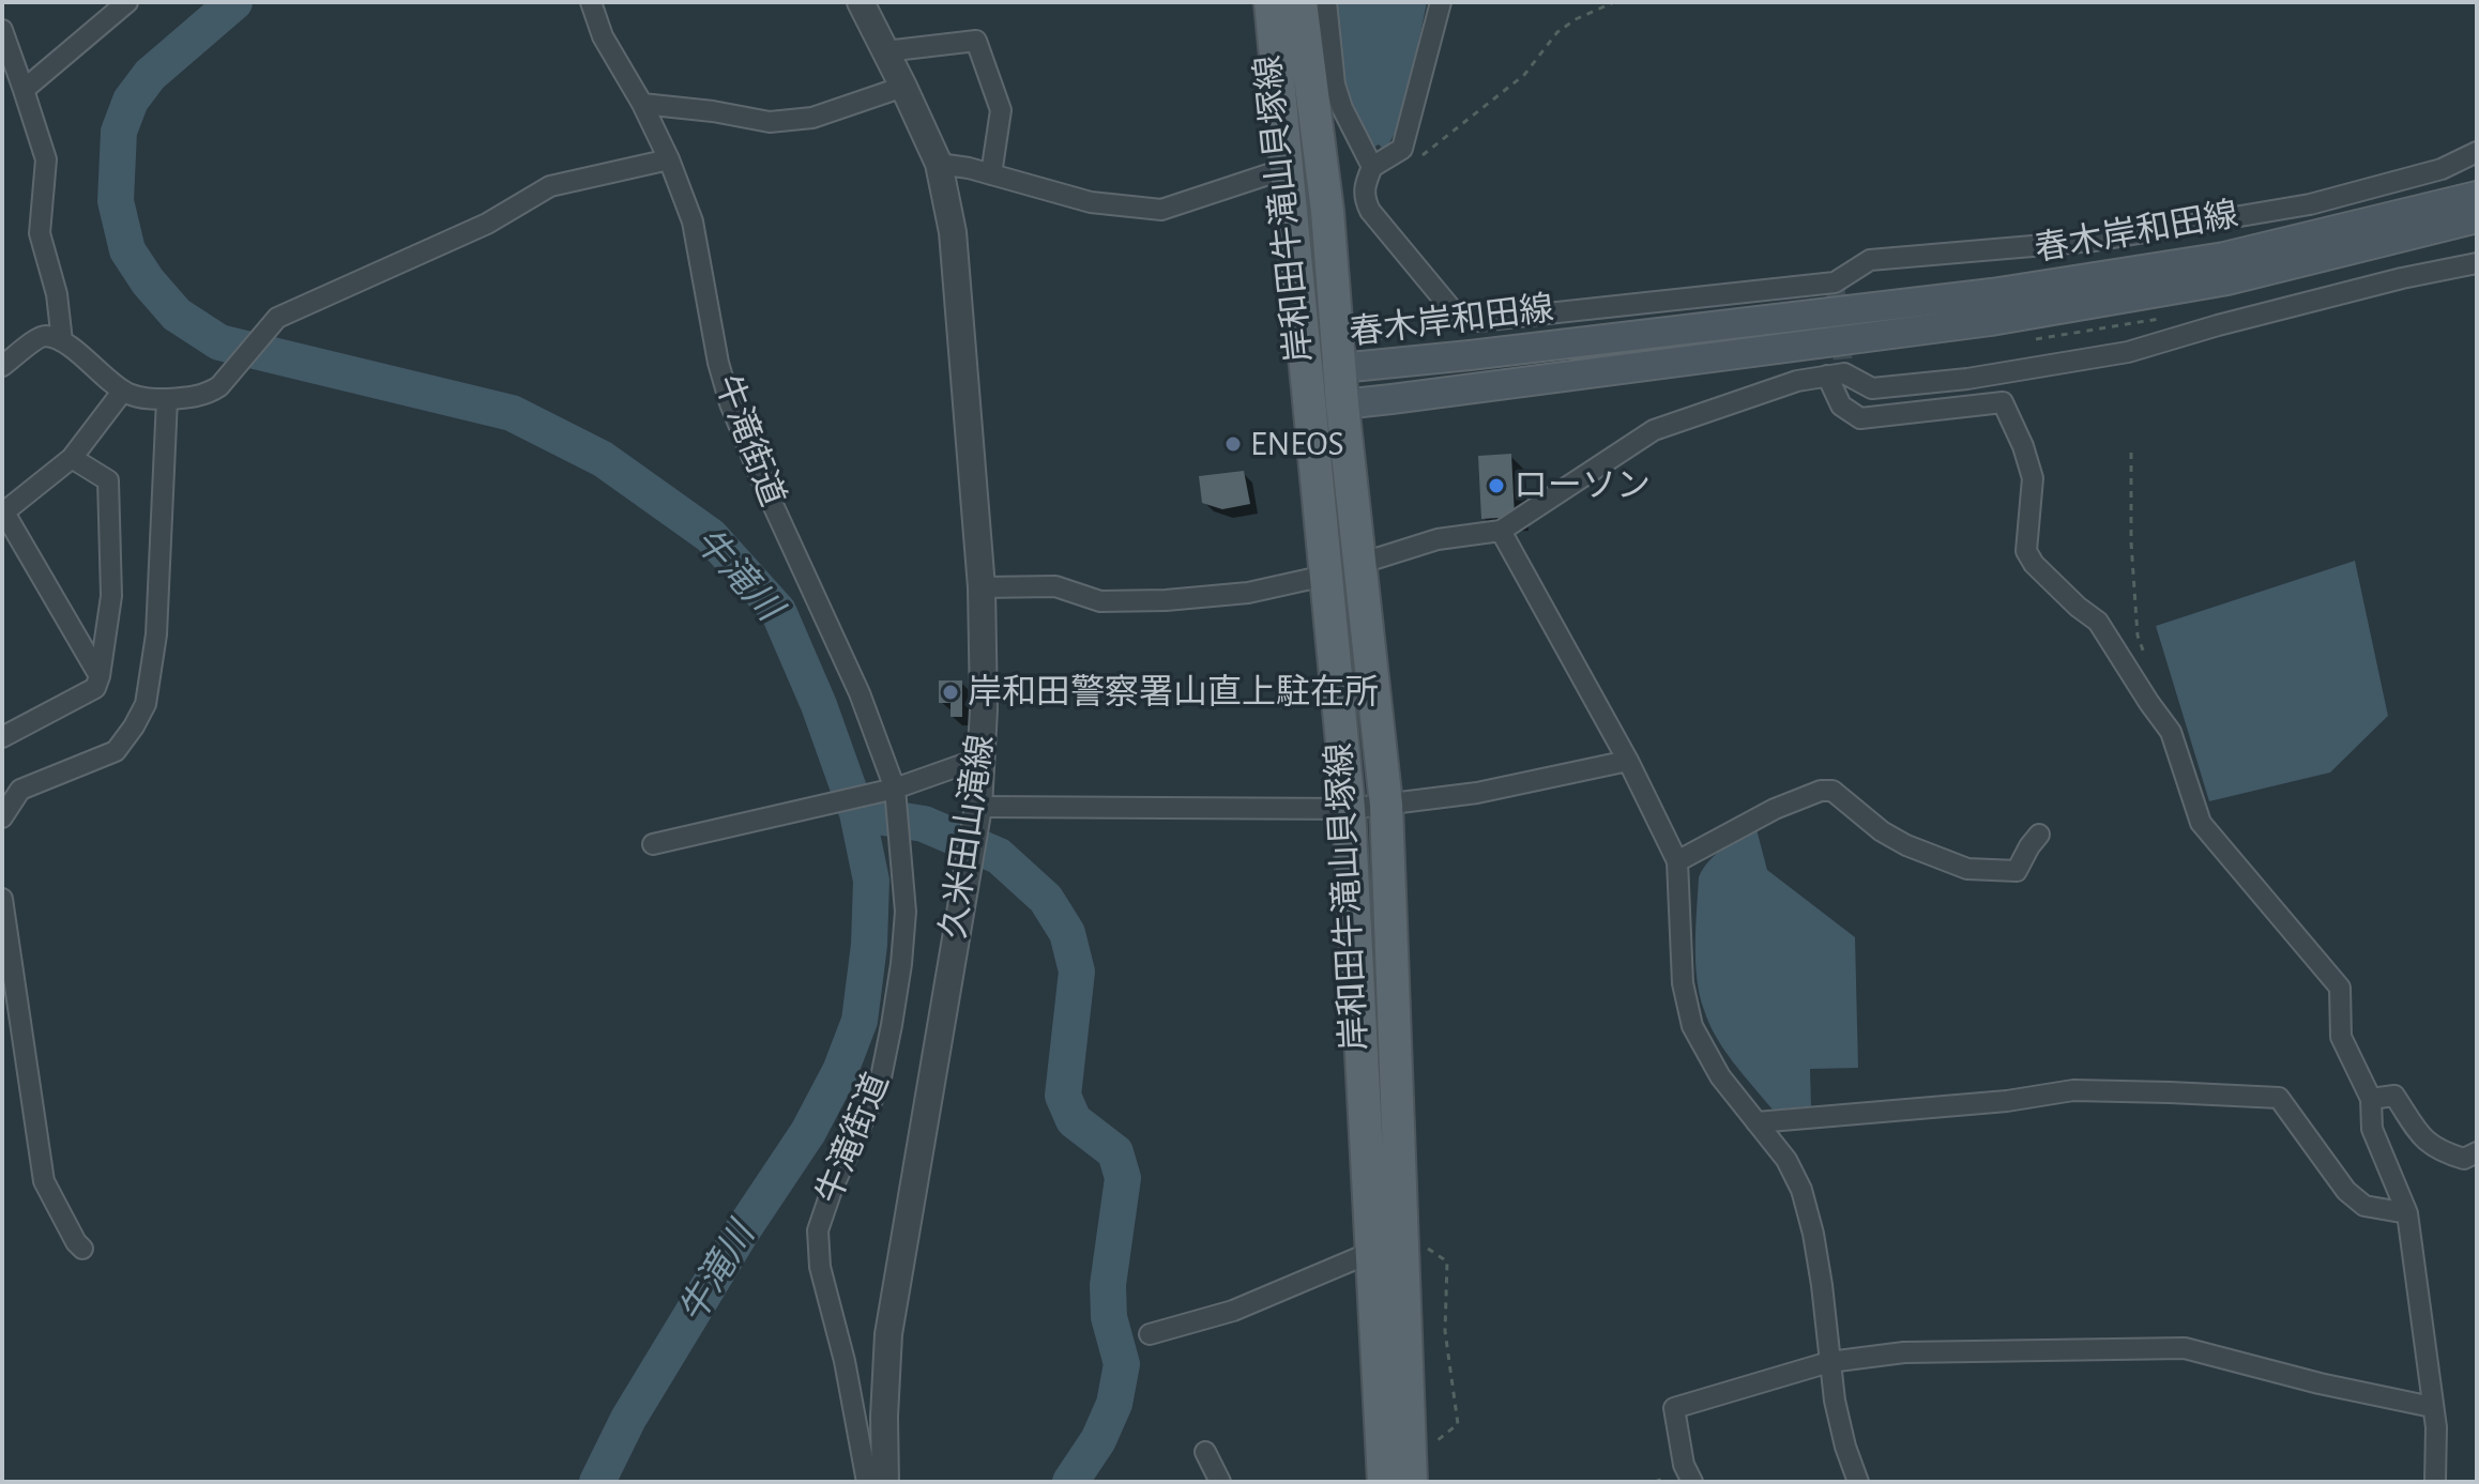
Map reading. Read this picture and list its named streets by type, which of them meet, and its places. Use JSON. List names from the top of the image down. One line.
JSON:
{"streets":{"main road":["岸和田牛滝山貝塚線","春木岸和田線"],"street":["牛滝街道","久米田山滝線"]},"crossings":[["岸和田牛滝山貝塚線","春木岸和田線"]],"water":["牛滝川"],"places":["ENEOS","ローソン","岸和田警察署山直上駐在所"]}
